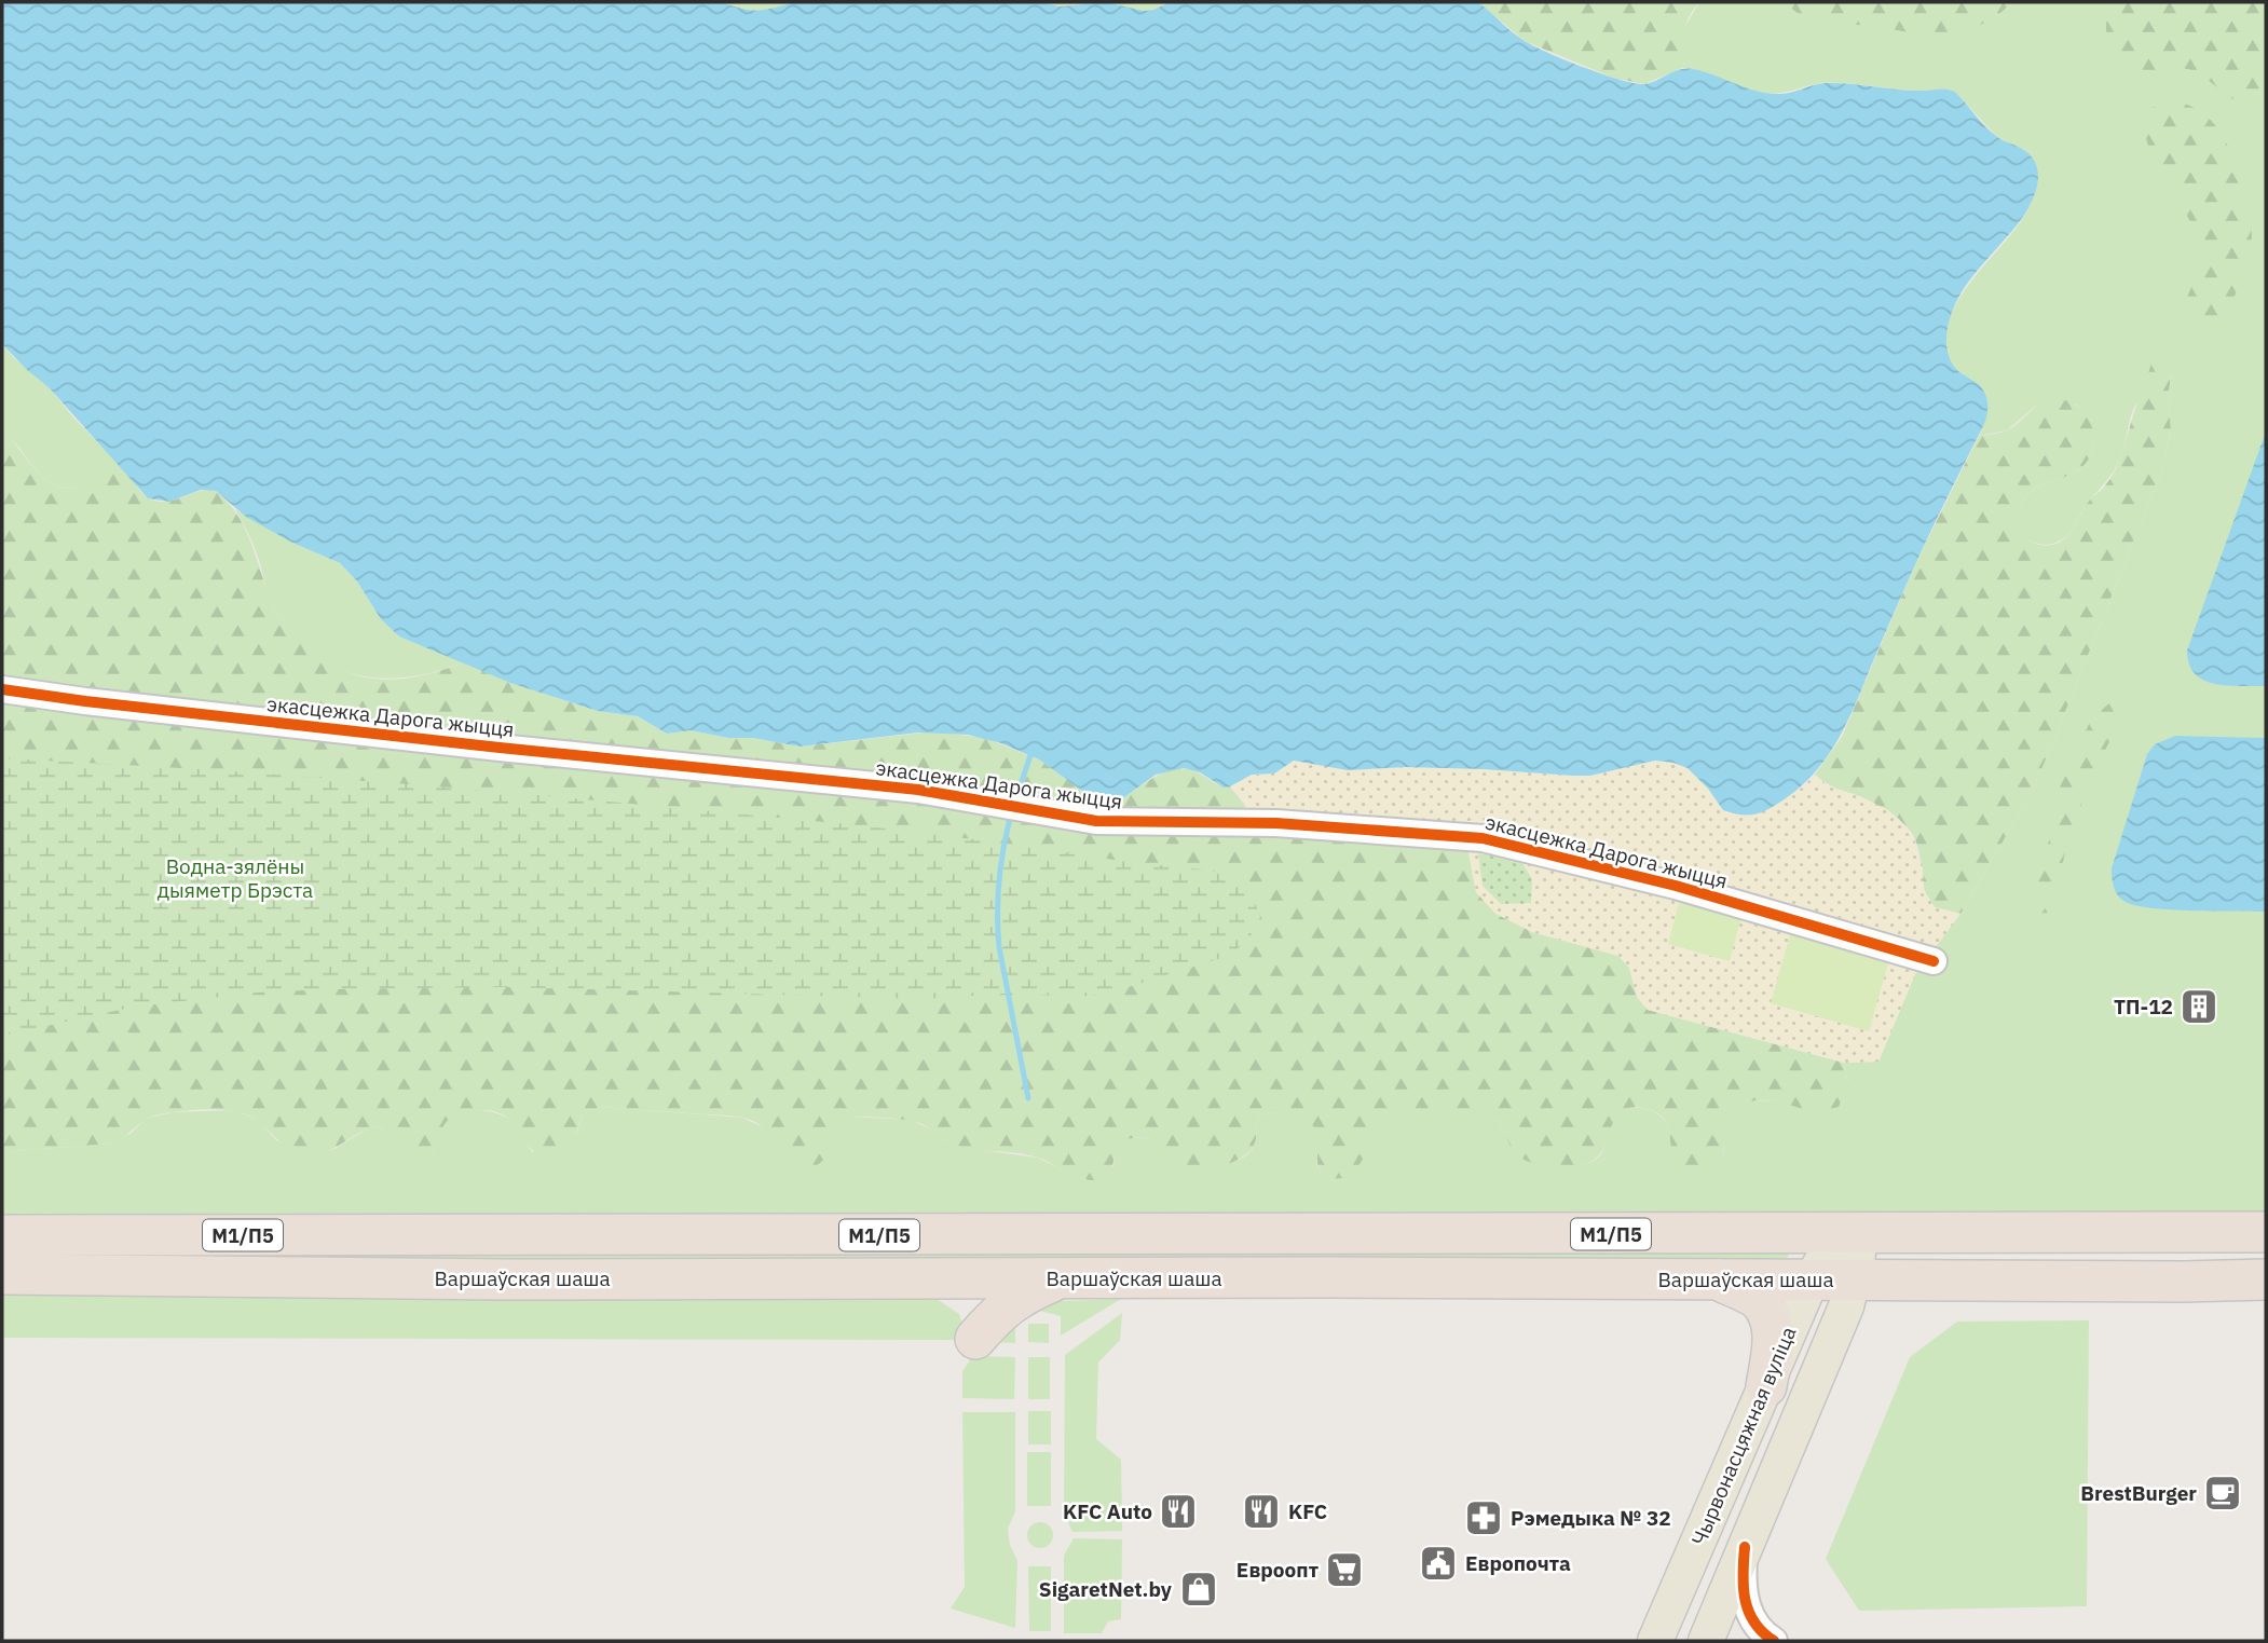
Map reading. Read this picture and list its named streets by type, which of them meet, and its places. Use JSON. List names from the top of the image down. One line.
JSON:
{"streets":{"highway":["М1/П5","Варшаўская шаша"],"main road":["Чырвонасцяжная вуліца"],"street":["экасцежка Дарога жыцця"]},"crossings":[["Варшаўская шаша","Чырвонасцяжная вуліца"]],"parks":["Водна-зялёны дыяметр Брэста"],"places":{"building":["ТП-12"],"cafe":["BrestBurger"],"restaurant":["KFC Auto","KFC"],"pharmacy":["Рэмедыка № 32"],"public building":["Европочта"],"supermarket":["Евроопт"],"shop":["SigaretNet.by"]}}
